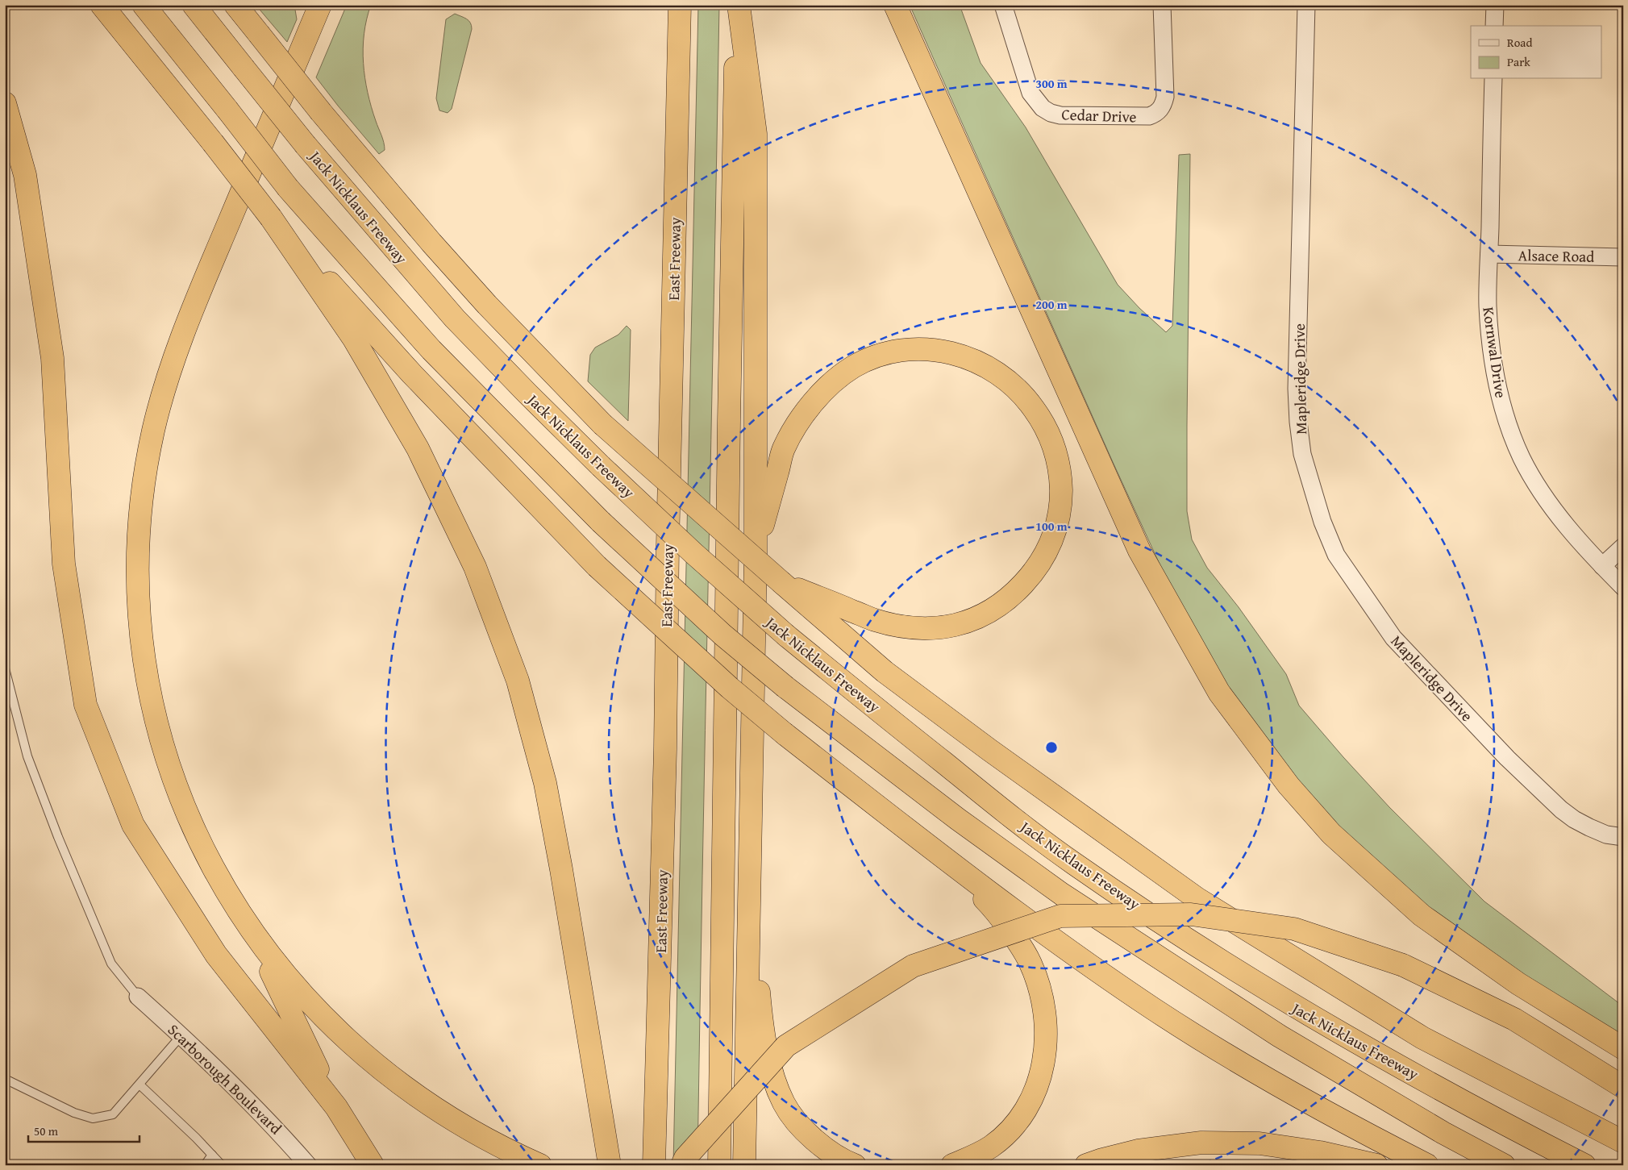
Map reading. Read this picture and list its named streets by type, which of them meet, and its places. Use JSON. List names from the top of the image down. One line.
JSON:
{"streets":{"highway":["Jack Nicklaus Freeway","East Freeway"],"street":["Cedar Drive","Alsace Road","Kornwal Drive","Mapleridge Drive","Scarborough Boulevard"]},"crossings":[["Alsace Road","Kornwal Drive"]],"legend":["Road","Park"],"scale_bar":"50 m","rings":["300 m","200 m","100 m"]}
